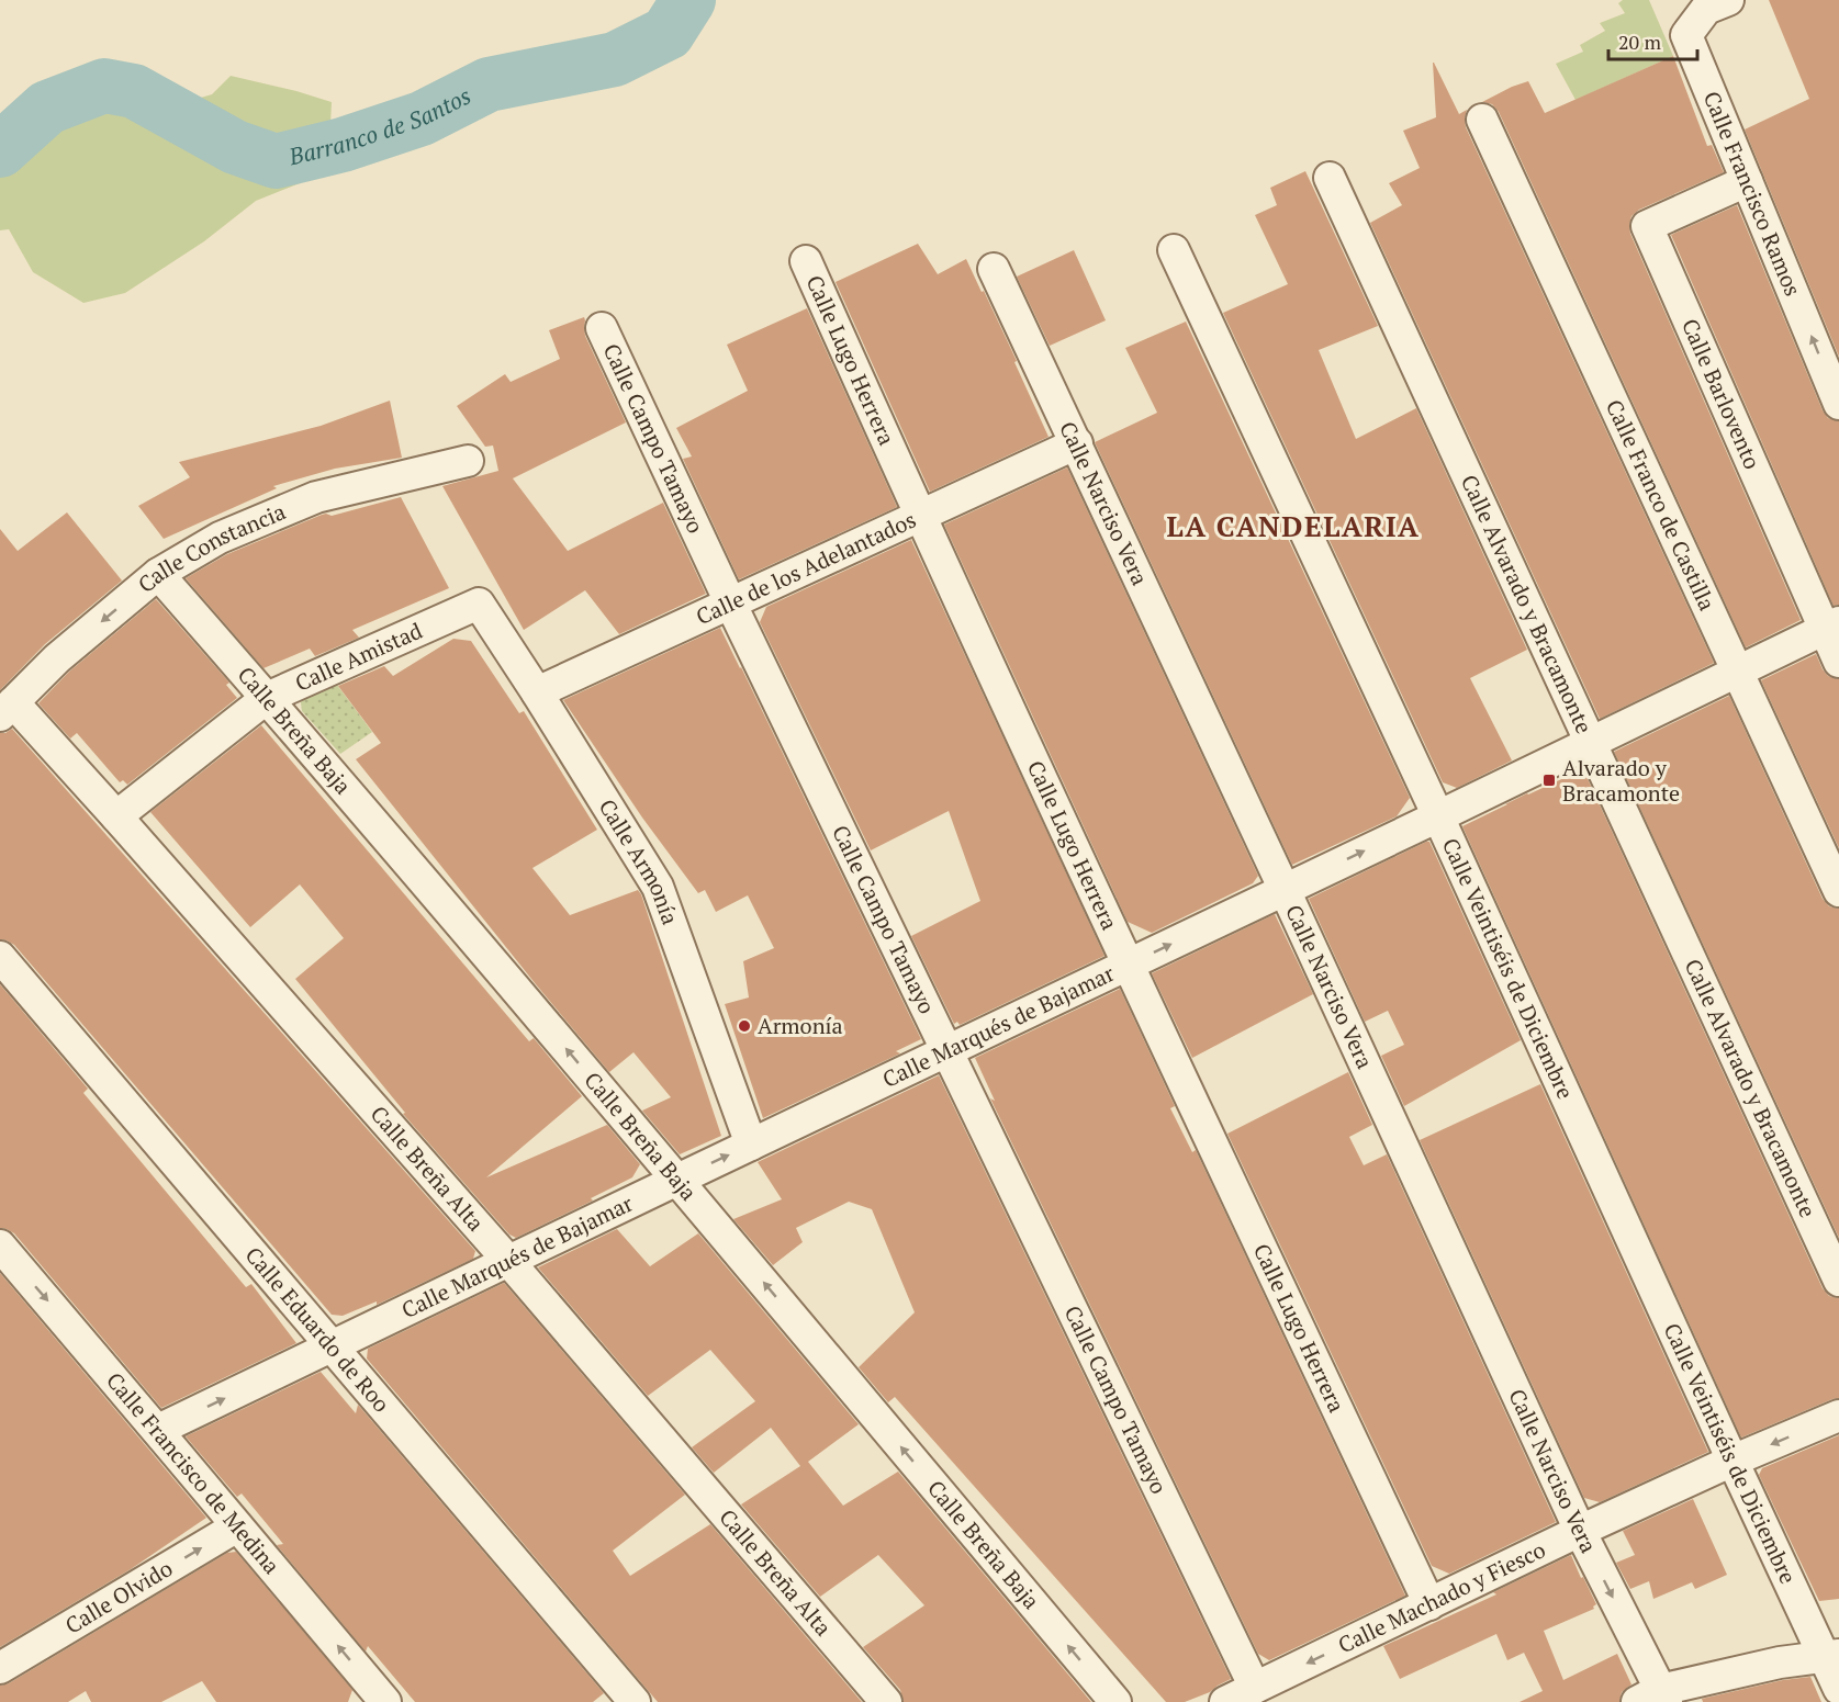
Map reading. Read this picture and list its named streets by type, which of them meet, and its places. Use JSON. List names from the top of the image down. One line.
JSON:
{"streets":{"street":["Calle Francisco Ramos","Calle Lugo Herrera","Calle Barlovento","Calle Campo Tamayo","Calle Narciso Vera","Calle Franco de Castilla","Calle Constancia","Calle de los Adelantados","Calle Alvarado y Bracamonte","Calle Amistad","Calle Breña Baja","Calle Armonía","Calle Veintiséis de Diciembre","Calle Marqués de Bajamar","Calle Breña Alta","Calle Eduardo de Roo","Calle Francisco de Medina","Calle Olvido","Calle Machado y Fiesco"]},"crossings":[["Calle Francisco Ramos","Calle Barlovento"],["Calle Lugo Herrera","Calle de los Adelantados"],["Calle Lugo Herrera","Calle Marqués de Bajamar"],["Calle Lugo Herrera","Calle Machado y Fiesco"],["Calle Barlovento","Calle Marqués de Bajamar"],["Calle Campo Tamayo","Calle de los Adelantados"],["Calle Campo Tamayo","Calle Marqués de Bajamar"],["Calle Campo Tamayo","Calle Machado y Fiesco"],["Calle Narciso Vera","Calle de los Adelantados"],["Calle Narciso Vera","Calle Marqués de Bajamar"],["Calle Narciso Vera","Calle Machado y Fiesco"],["Calle Franco de Castilla","Calle Marqués de Bajamar"],["Calle Constancia","Calle Breña Baja"],["Calle Constancia","Calle Breña Alta"],["Calle de los Adelantados","Calle Armonía"],["Calle Alvarado y Bracamonte","Calle Marqués de Bajamar"],["Calle Amistad","Calle Breña Baja"],["Calle Amistad","Calle Armonía"],["Calle Amistad","Calle Breña Alta"],["Calle Breña Baja","Calle Marqués de Bajamar"],["Calle Armonía","Calle Marqués de Bajamar"],["Calle Veintiséis de Diciembre","Calle Marqués de Bajamar"],["Calle Veintiséis de Diciembre","Calle Machado y Fiesco"],["Calle Marqués de Bajamar","Calle Breña Alta"],["Calle Marqués de Bajamar","Calle Eduardo de Roo"],["Calle Marqués de Bajamar","Calle Francisco de Medina"],["Calle Francisco de Medina","Calle Olvido"]],"one_way":["Calle Francisco Ramos","Calle Constancia","Calle Breña Baja","Calle Olvido","Calle Machado y Fiesco"],"districts":["LA CANDELARIA"],"water":["Barranco de Santos"],"places":{"transit":["Alvarado y Bracamonte"],"other":["Armonía"]},"scale_bar":"20 m"}
